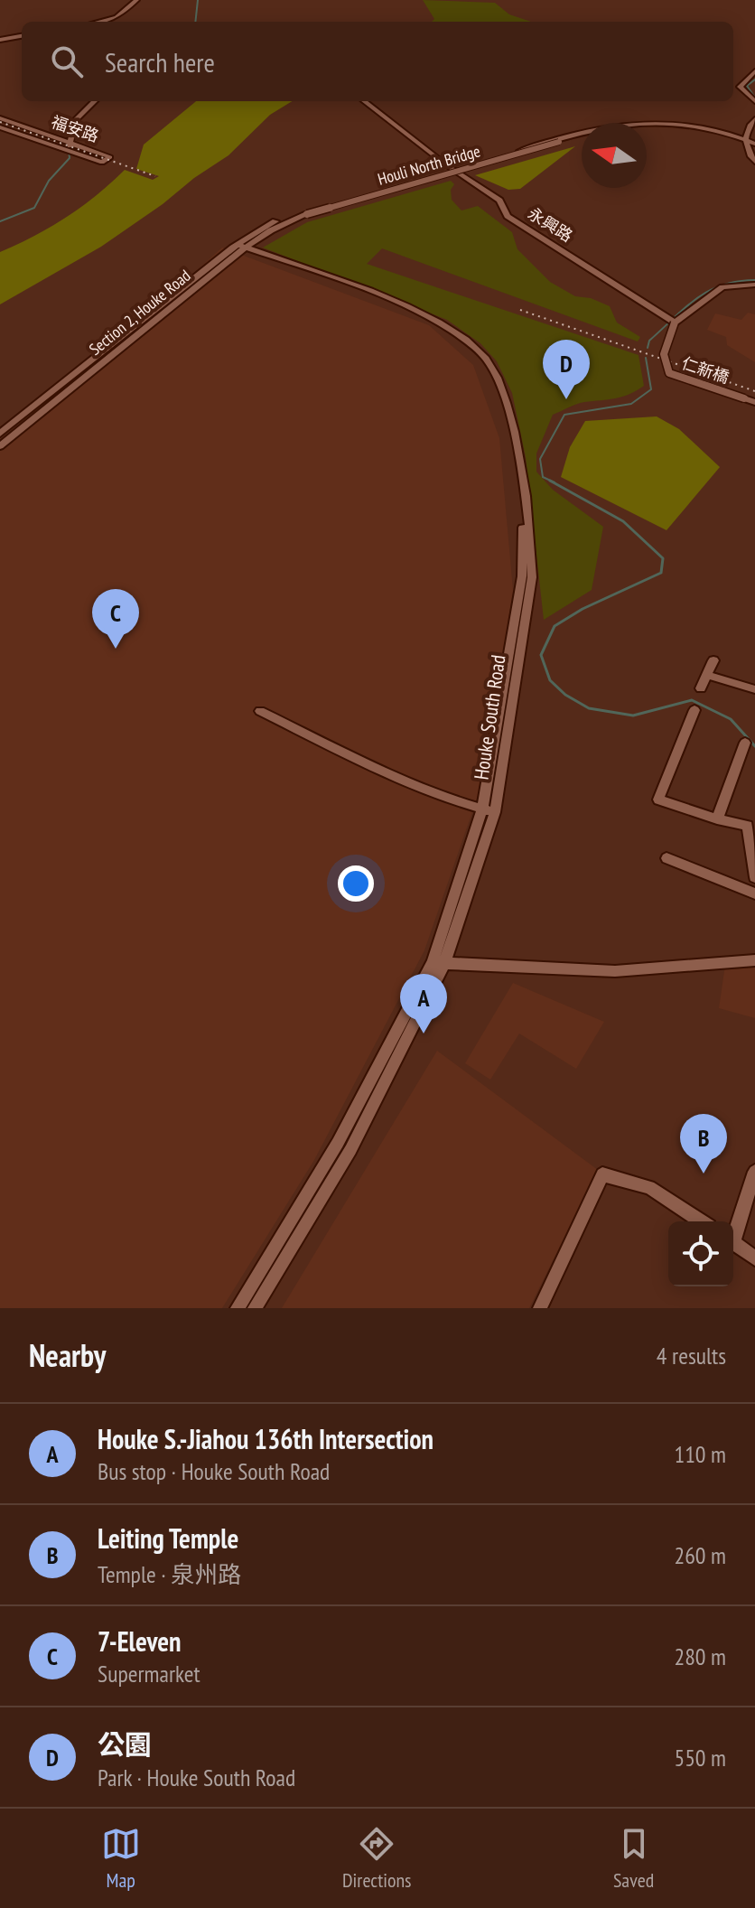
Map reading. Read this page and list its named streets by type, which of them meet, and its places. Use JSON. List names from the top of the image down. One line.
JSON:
{"streets":{"street":["福安路","Houli North Bridge","永興路","Section 2, Houke Road","仁新橋","Houke South Road"]},"crossings":[["Houli North Bridge","Section 2, Houke Road"],["永興路","仁新橋"],["Section 2, Houke Road","Houke South Road"]],"north":"left","page":{"search":"Search here","pins":["D","C","A","B"],"heading":["Nearby","4 results"],"list":[{"mark":"A","name":"Houke S.-Jiahou 136th Intersection","note":"Bus stop · Houke South Road","value":"110 m"},{"mark":"B","name":"Leiting Temple","note":"Temple · 泉州路","value":"260 m"},{"mark":"C","name":"7-Eleven","note":"Supermarket","value":"280 m"},{"mark":"D","name":"公園","note":"Park · Houke South Road","value":"550 m"}],"nav":["Map","Directions","Saved"]}}
